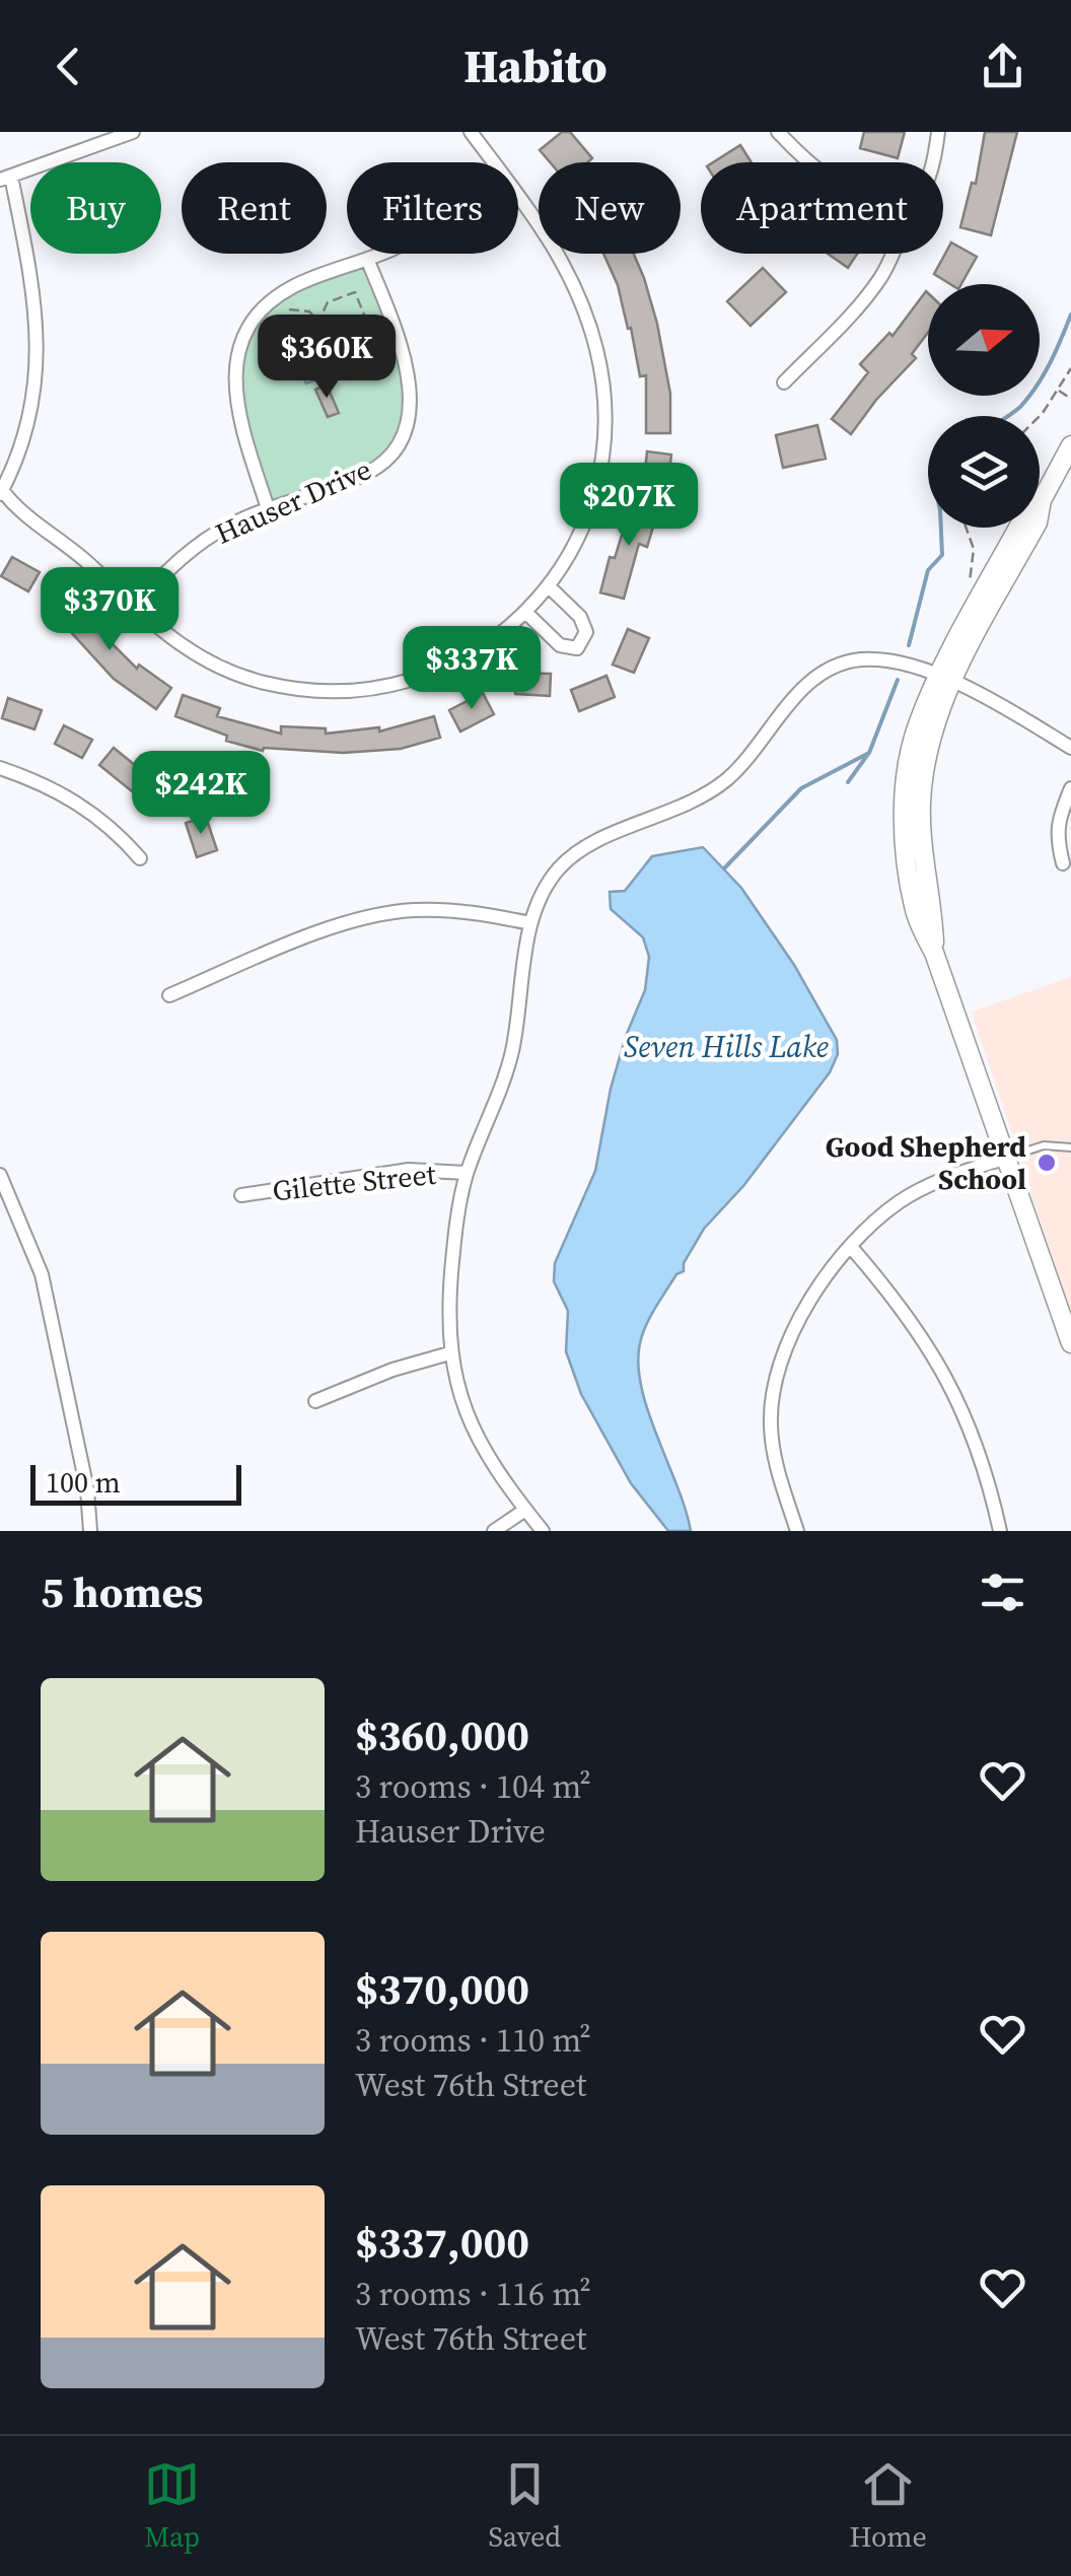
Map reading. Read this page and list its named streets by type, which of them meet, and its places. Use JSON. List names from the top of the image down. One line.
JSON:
{"streets":{"street":["Hauser Drive","Gilette Street"]},"water":["Seven Hills Lake"],"places":["Good Shepherd School"],"scale_bar":"100 m","north":"right","page":{"header":"Habito","chip":["Buy","Rent","Filters","New","Apartment"],"price":["$360K","$207K","$370K","$337K","$242K"],"scale":"100 m","heading":"5 homes","list":[{"name":"$360,000","note":"3 rooms · 104 m² · Hauser Drive"},{"name":"$370,000","note":"3 rooms · 110 m² · West 76th Street"},{"name":"$337,000","note":"3 rooms · 116 m² · West 76th Street"}],"tabs":["Map","Saved","Home"]}}
